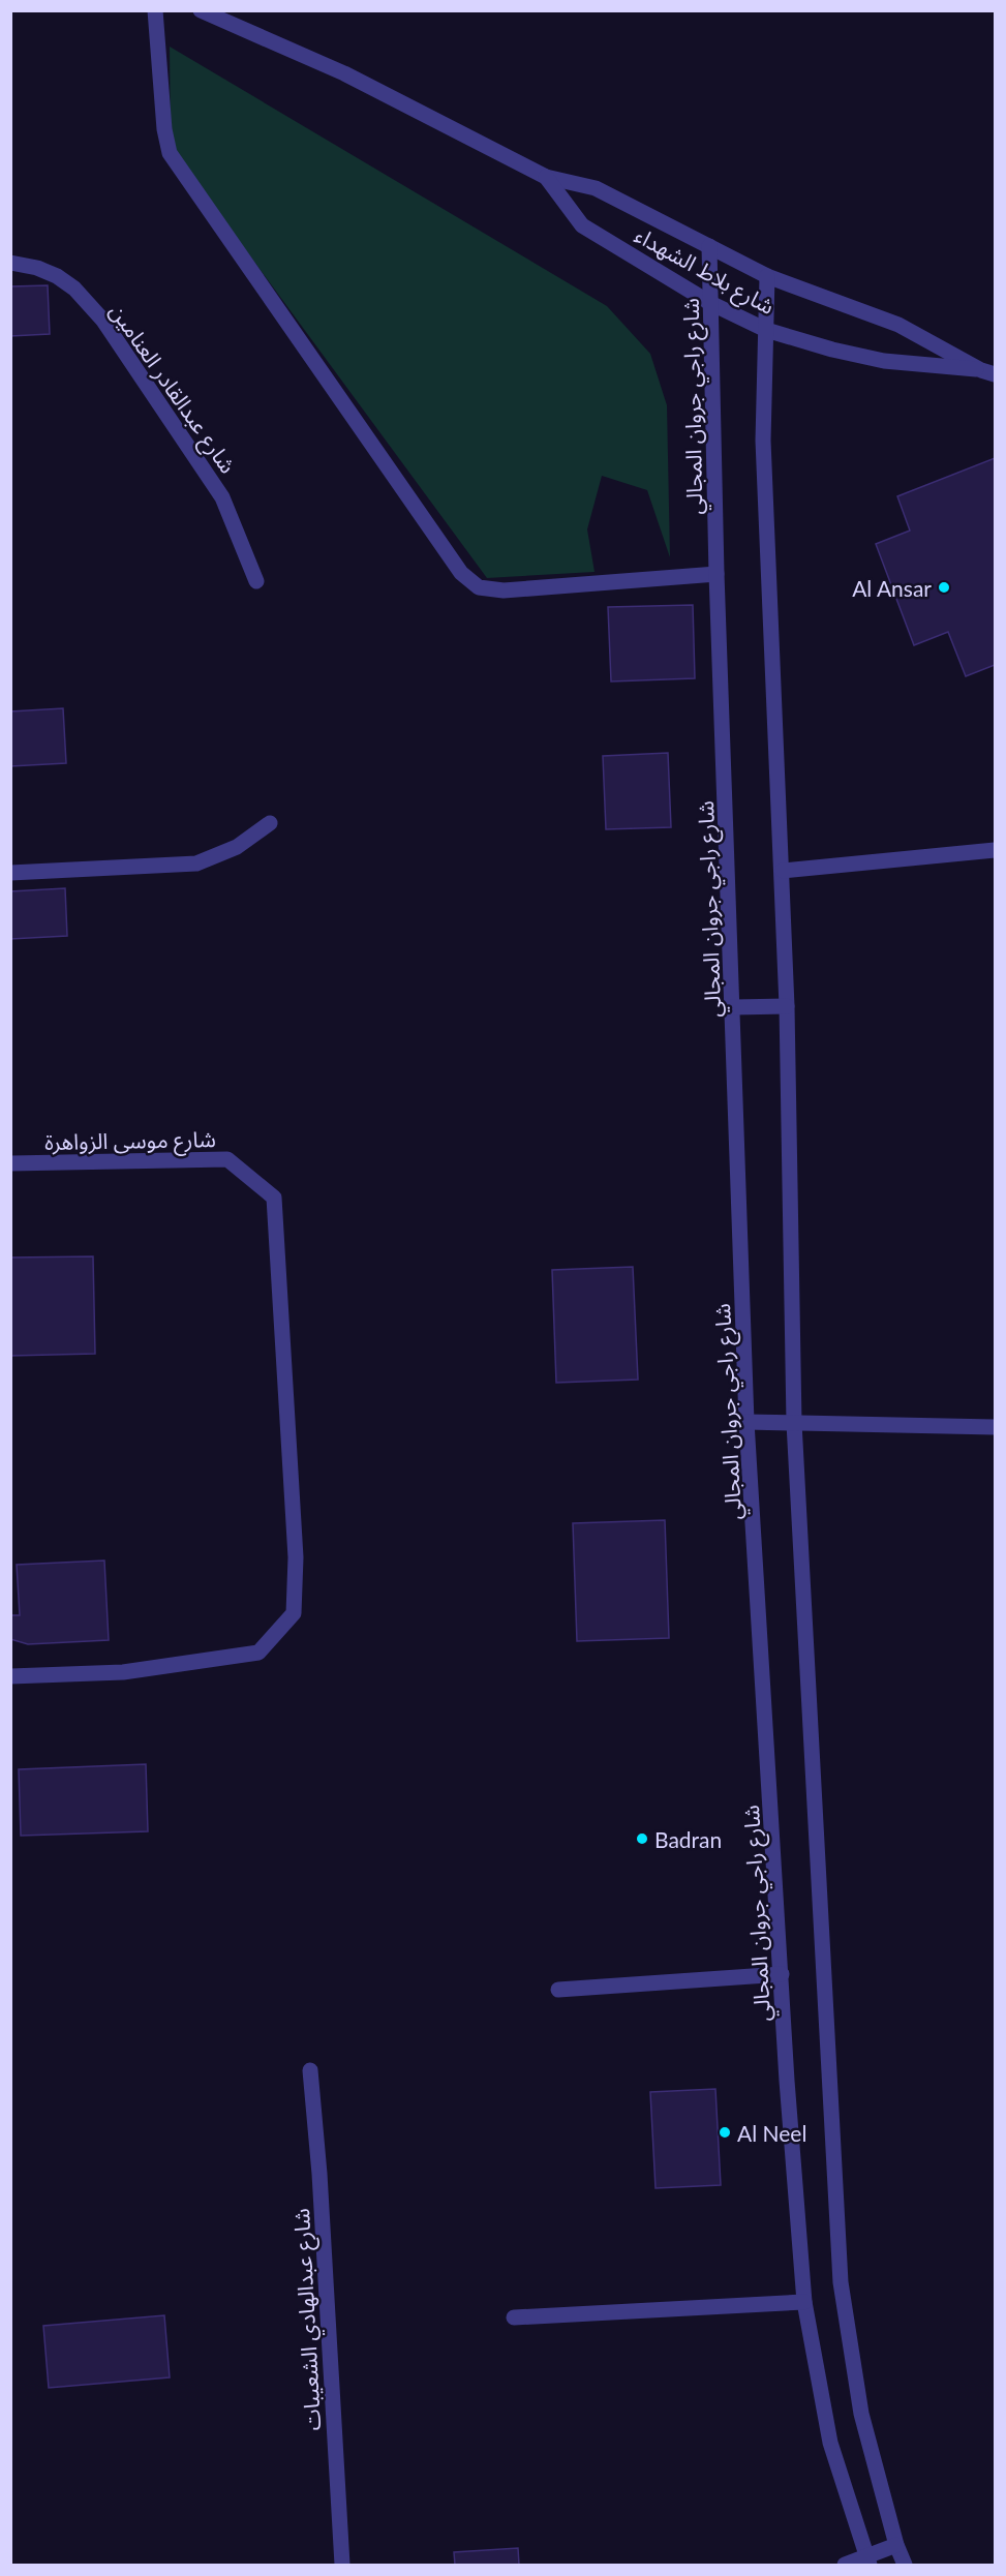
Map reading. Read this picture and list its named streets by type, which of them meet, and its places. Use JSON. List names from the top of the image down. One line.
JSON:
{"streets":{"street":["شارع بلاط الشهداء","شارع عبدالقادر العنامين","شارع راجي جروان المجالي","شارع موسى الزواهرة","شارع عبدالهادي الشعيبات"]},"crossings":[["شارع بلاط الشهداء","شارع راجي جروان المجالي"]],"places":["Al Ansar","Badran","Al Neel"]}
